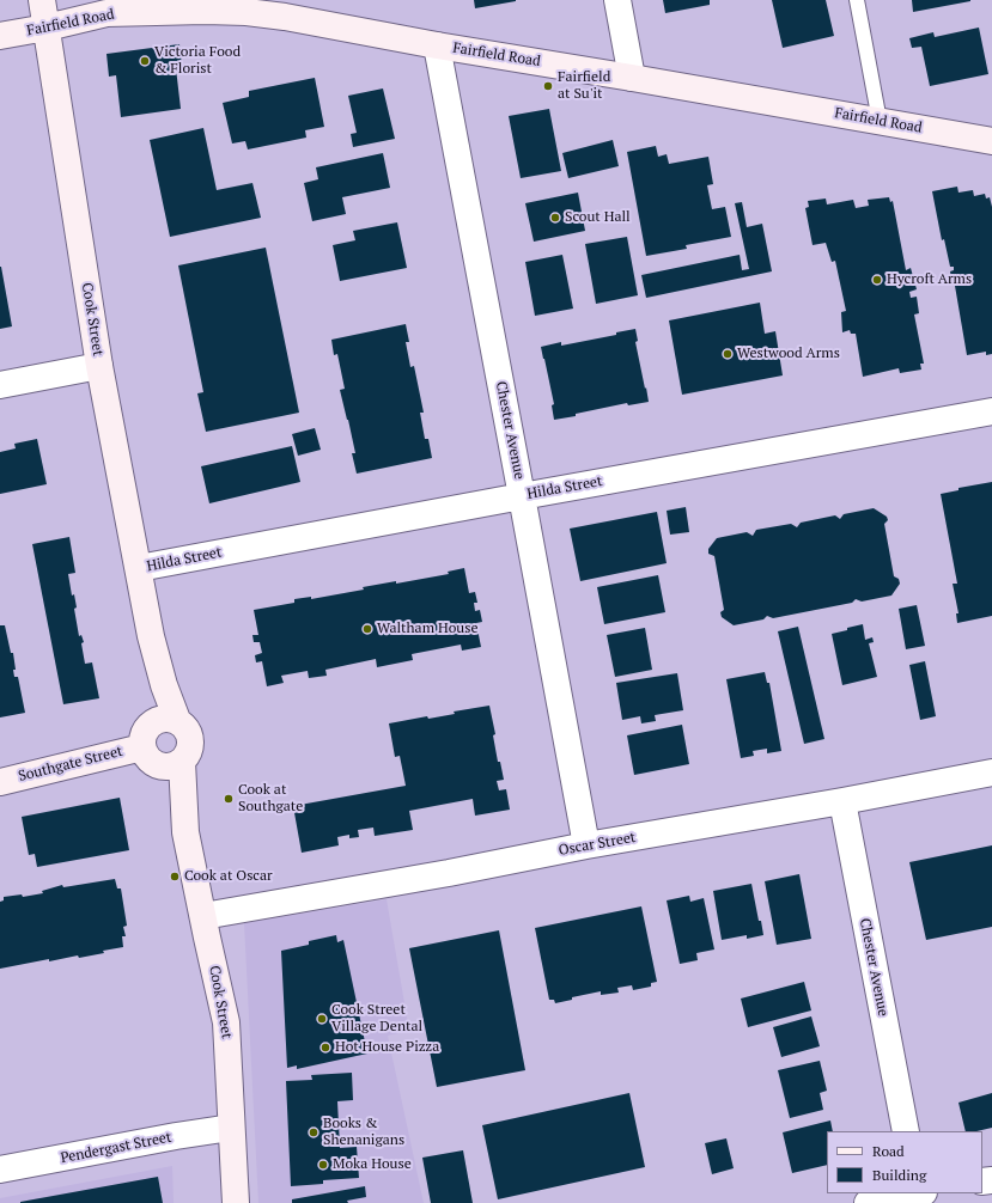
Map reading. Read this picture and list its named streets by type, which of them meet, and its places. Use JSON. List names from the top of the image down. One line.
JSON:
{"streets":{"main road":["Fairfield Road","Cook Street","Southgate Street"],"street":["Chester Avenue","Hilda Street","Oscar Street","Pendergast Street"]},"crossings":[["Fairfield Road","Cook Street"],["Fairfield Road","Chester Avenue"],["Cook Street","Hilda Street"],["Cook Street","Southgate Street"],["Cook Street","Oscar Street"],["Cook Street","Pendergast Street"],["Chester Avenue","Hilda Street"],["Chester Avenue","Oscar Street"]],"places":["Victoria Food & Florist","Fairfield at Su'it","Scout Hall","Hycroft Arms","Westwood Arms","Waltham House","Cook at Southgate","Cook at Oscar","Cook Street Village Dental","Hot House Pizza","Books & Shenanigans","Moka House"],"legend":["Road","Building"]}
